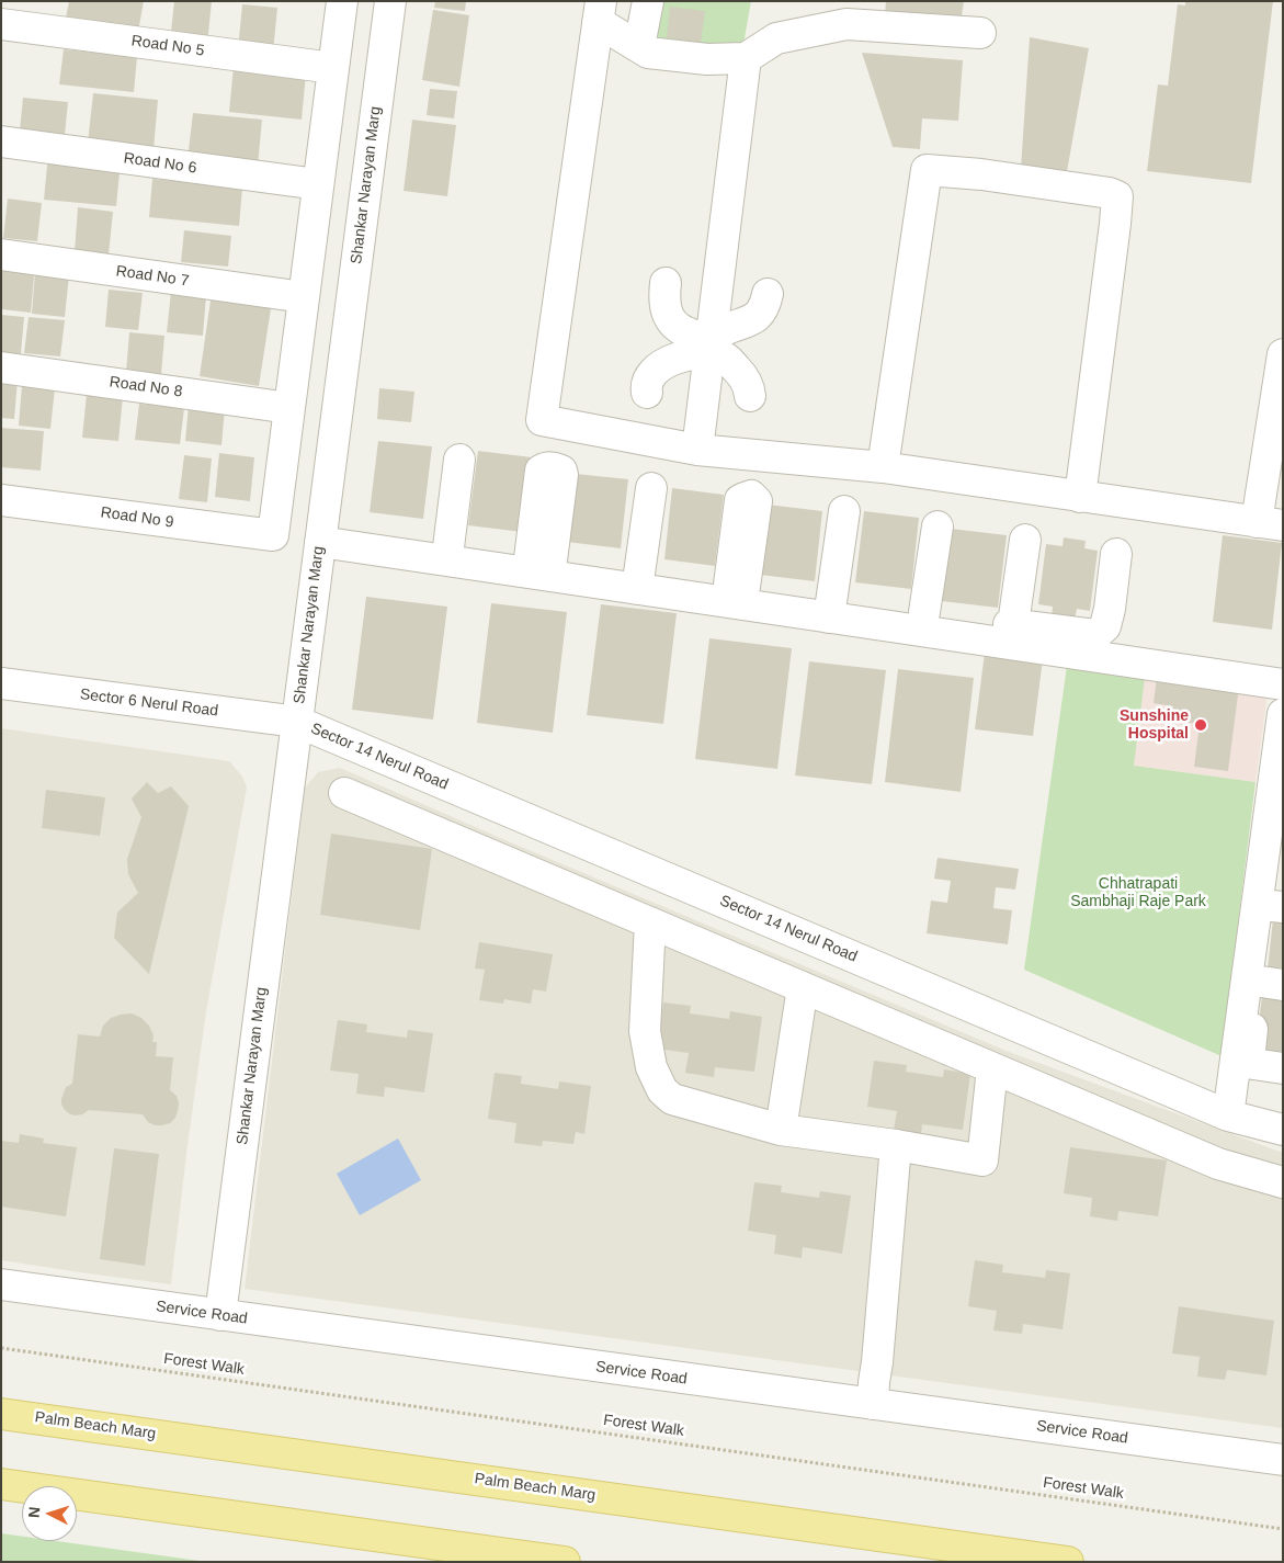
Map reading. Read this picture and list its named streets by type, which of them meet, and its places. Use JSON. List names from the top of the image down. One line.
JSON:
{"streets":{"main road":["Palm Beach Marg"],"street":["Road No 5","Road No 6","Shankar Narayan Marg","Road No 7","Road No 8","Road No 9","Sector 6 Nerul Road","Sector 14 Nerul Road","Service Road"],"path":["Forest Walk"]},"crossings":[["Shankar Narayan Marg","Sector 6 Nerul Road"],["Shankar Narayan Marg","Sector 14 Nerul Road"],["Shankar Narayan Marg","Service Road"],["Road No 8","Road No 9"],["Sector 6 Nerul Road","Sector 14 Nerul Road"]],"parks":["Chhatrapati Sambhaji Raje Park"],"places":["Sunshine Hospital"],"north":"left"}
